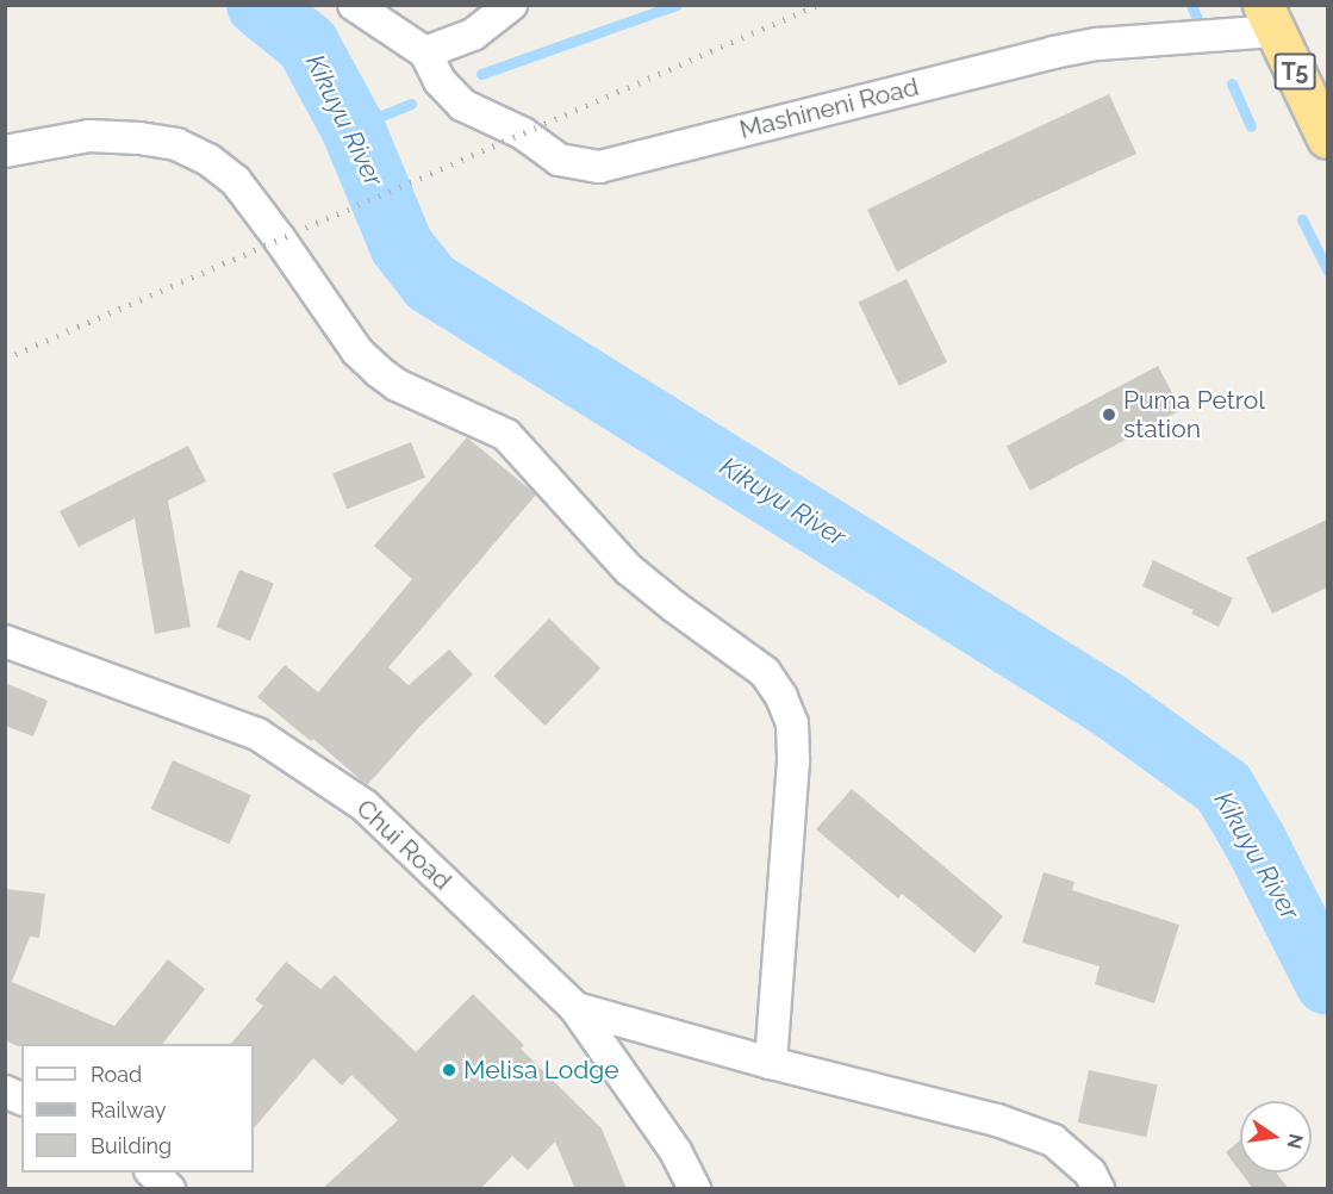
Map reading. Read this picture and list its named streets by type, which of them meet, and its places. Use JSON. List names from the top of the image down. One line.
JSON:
{"streets":{"highway":["T5"],"street":["Mashineni Road","Chui Road"]},"crossings":[["T5","Mashineni Road"]],"water":["Kikuyu River"],"places":["Puma Petrol station","Melisa Lodge"],"legend":["Road","Railway","Building"],"north":"right"}
